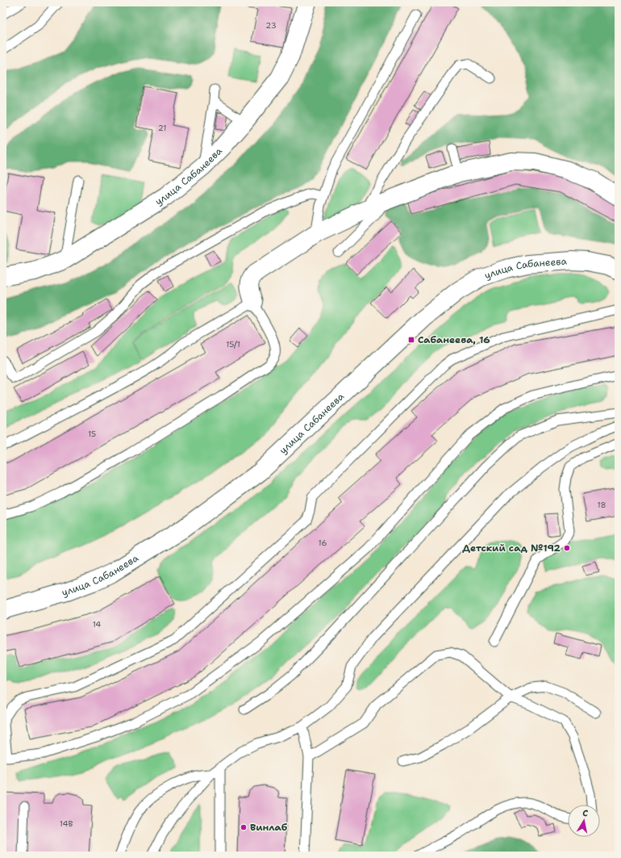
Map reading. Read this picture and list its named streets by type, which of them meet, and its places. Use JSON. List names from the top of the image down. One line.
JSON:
{"streets":{"street":["улица Сабанеева"]},"places":{"transit":["Сабанеева, 16"],"other":["Детский сад №192","Винлаб"]},"house_numbers":["23","21","15/1","15","18","16","14","14В"],"north":"top"}
